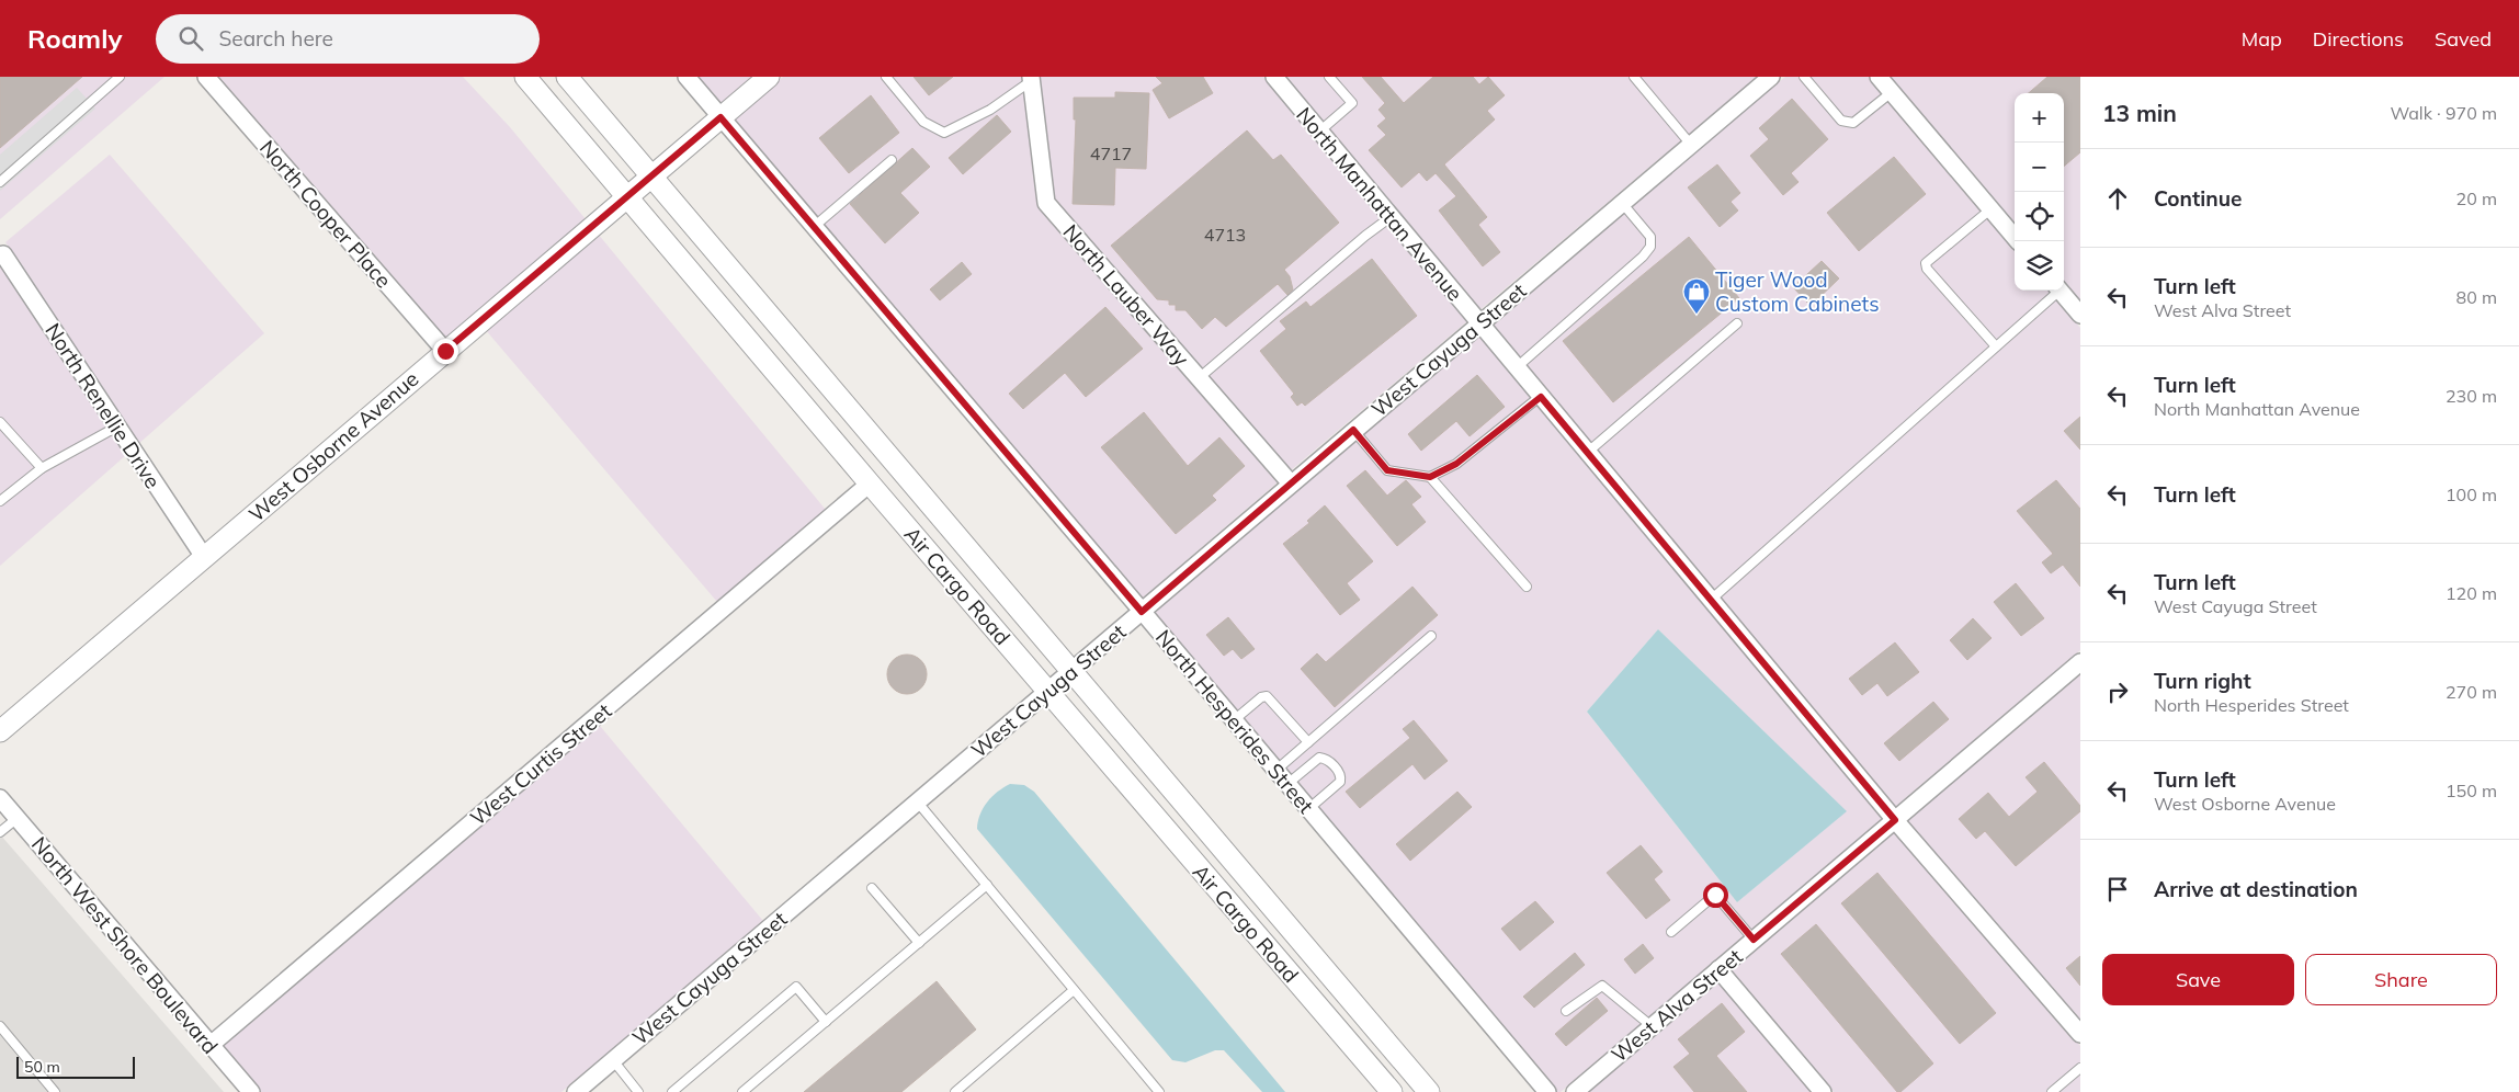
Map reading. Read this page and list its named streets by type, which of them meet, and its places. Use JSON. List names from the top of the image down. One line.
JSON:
{"streets":{"street":["North Manhattan Avenue","North Cooper Place","North Lauber Way","West Cayuga Street","North Renellie Drive","West Osborne Avenue","Air Cargo Road","North Hesperides Street","West Curtis Street","North West Shore Boulevard","West Alva Street"]},"crossings":[["North Manhattan Avenue","West Cayuga Street"],["North Manhattan Avenue","West Alva Street"],["North Cooper Place","West Osborne Avenue"],["North Lauber Way","West Cayuga Street"],["West Cayuga Street","Air Cargo Road"],["West Cayuga Street","North Hesperides Street"],["North Renellie Drive","West Osborne Avenue"],["West Osborne Avenue","Air Cargo Road"],["West Osborne Avenue","North Hesperides Street"],["Air Cargo Road","West Curtis Street"],["West Curtis Street","North West Shore Boulevard"]],"places":{"shop":["Tiger Wood Custom Cabinets"]},"house_numbers":["4717","4713"],"scale_bar":"50 m","page":{"header":"Roamly","search":"Search here","nav":["Map","Directions","Saved"],"heading":["13 min","Walk · 970 m"],"map_buttons":["+","−"],"list":[["Continue","20 m"],["Turn left","West Alva Street","80 m"],["Turn left","North Manhattan Avenue","230 m"],["Turn left","100 m"],["Turn left","West Cayuga Street","120 m"],["Turn right","North Hesperides Street","270 m"],["Turn left","West Osborne Avenue","150 m"],"Arrive at destination"],"buttons":["Save","Share"],"scale":"50 m"}}
